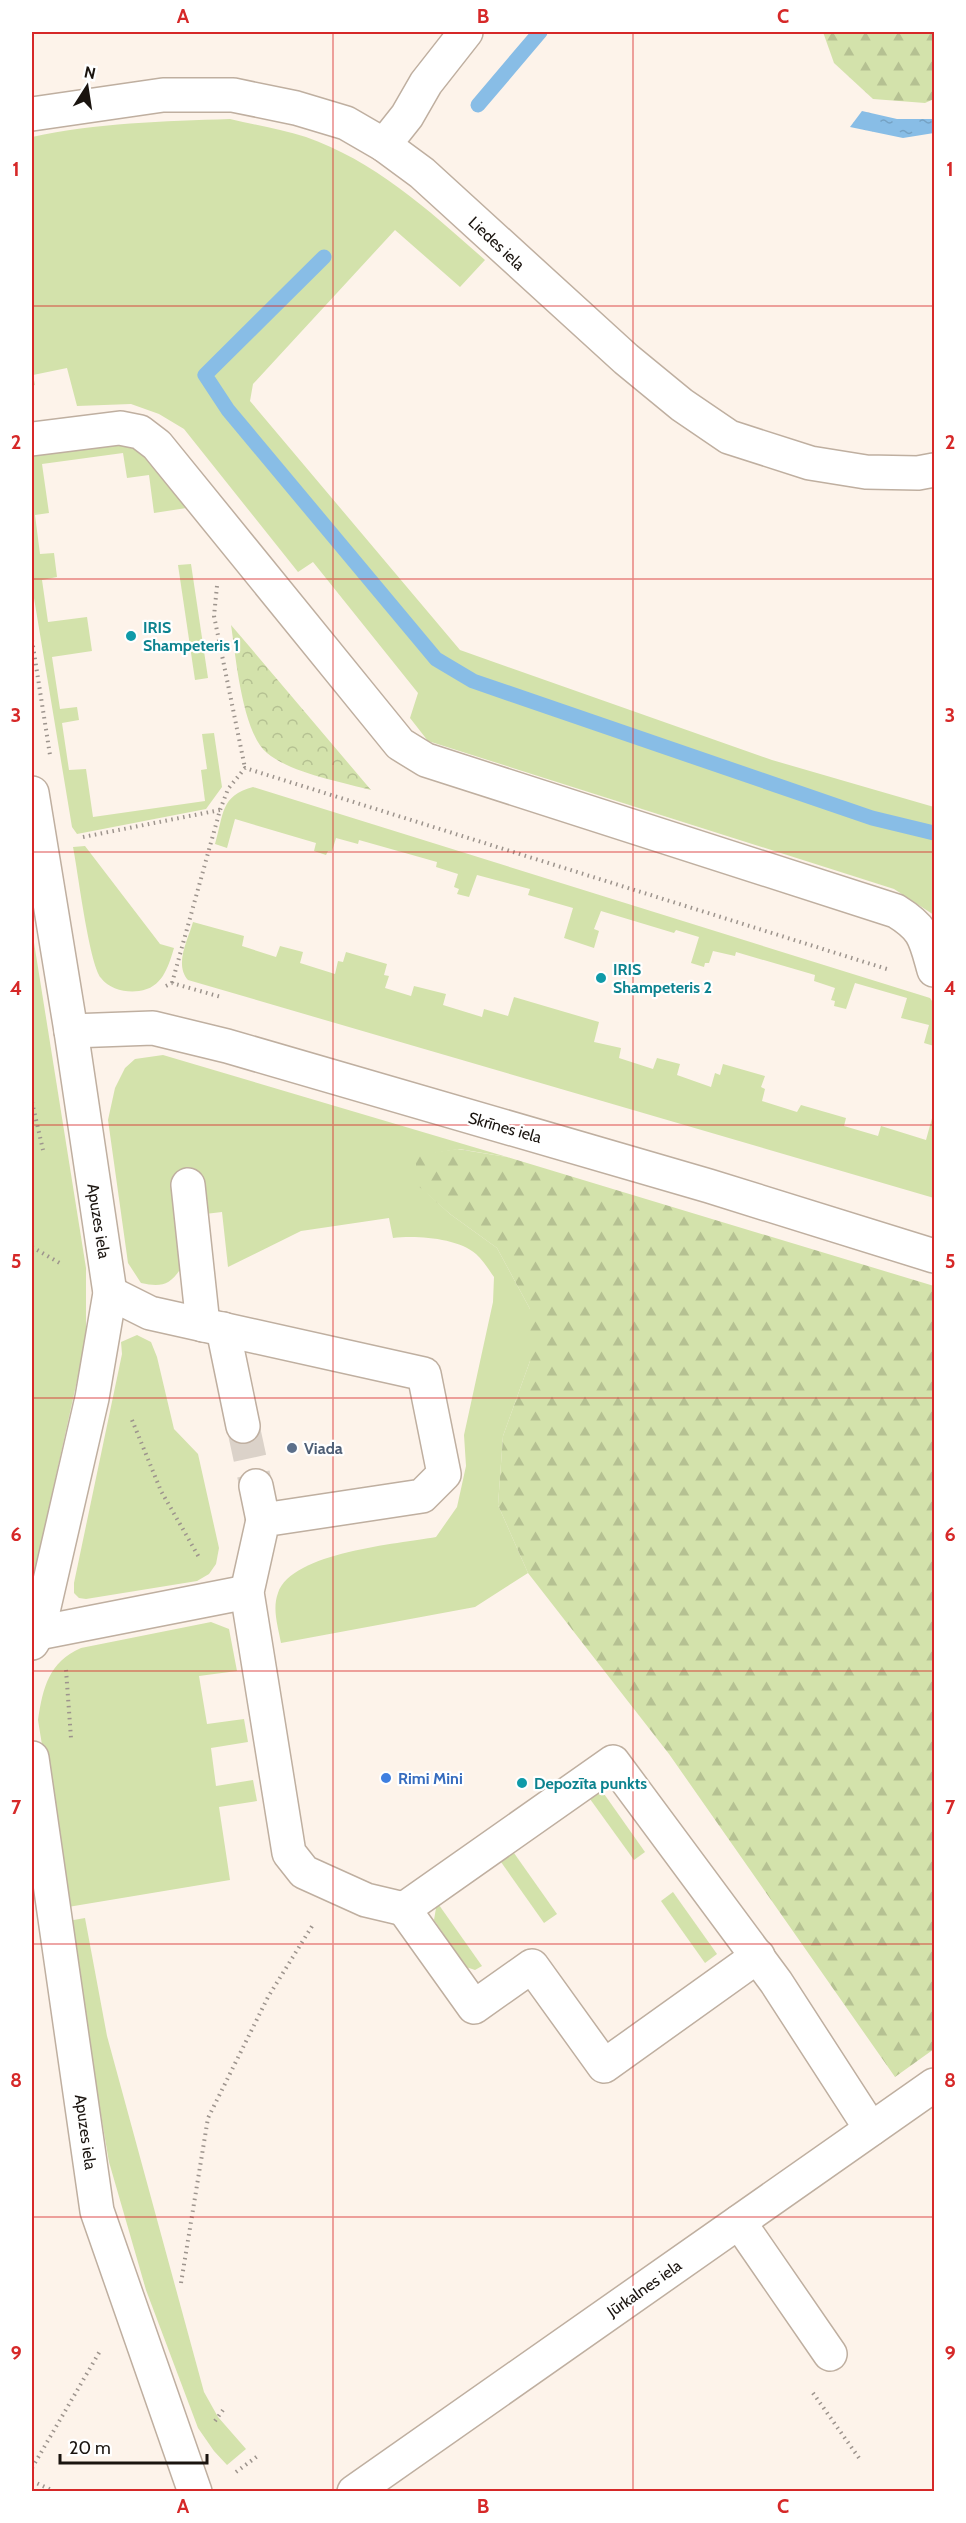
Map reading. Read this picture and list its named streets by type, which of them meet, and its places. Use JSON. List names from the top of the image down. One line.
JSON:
{"streets":{"street":["Liedes iela","Skrīnes iela","Apuzes iela","Jūrkalnes iela"]},"crossings":[["Skrīnes iela","Apuzes iela"]],"places":["IRIS Shampeteris 1","IRIS Shampeteris 2","Viada","Rimi Mini","Depozīta punkts"],"scale_bar":"20 m","north":"top","grid":{"columns":["A","B","C"],"rows":["1","2","3","4","5","6","7","8","9"]}}
